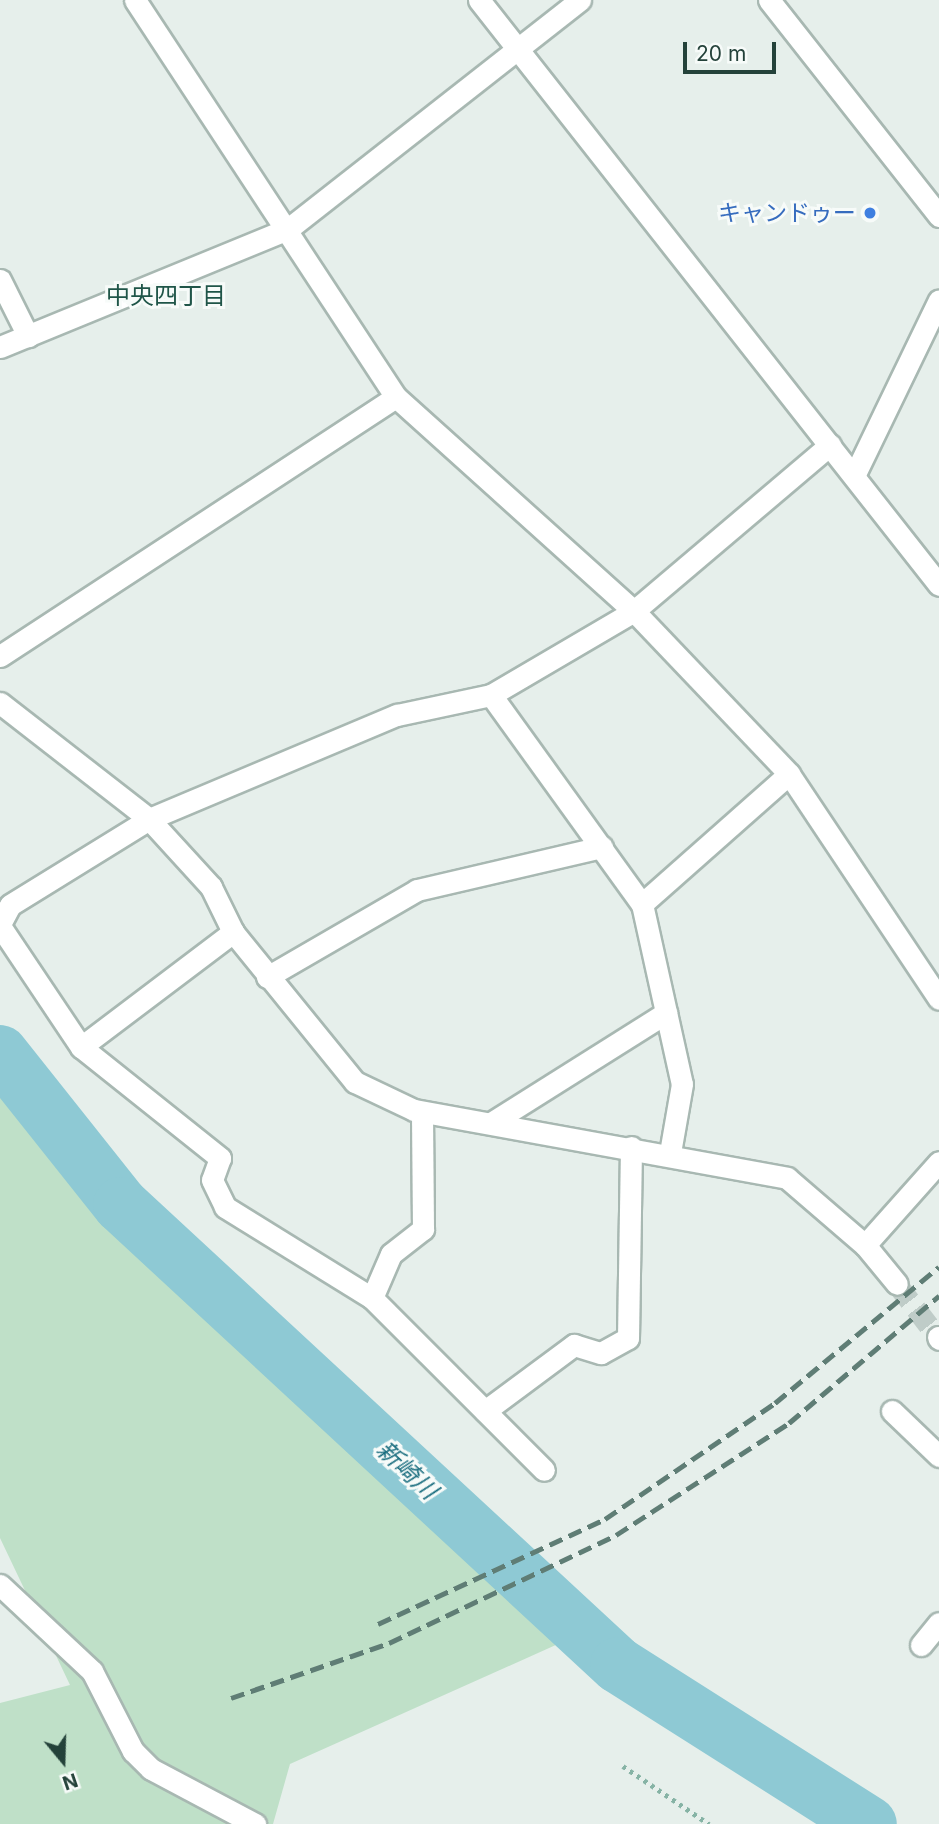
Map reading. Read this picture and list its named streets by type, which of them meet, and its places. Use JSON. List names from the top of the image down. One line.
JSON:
{"districts":["中央四丁目"],"water":["新崎川"],"places":["キャンドゥー"],"scale_bar":"20 m","north":"bottom"}
